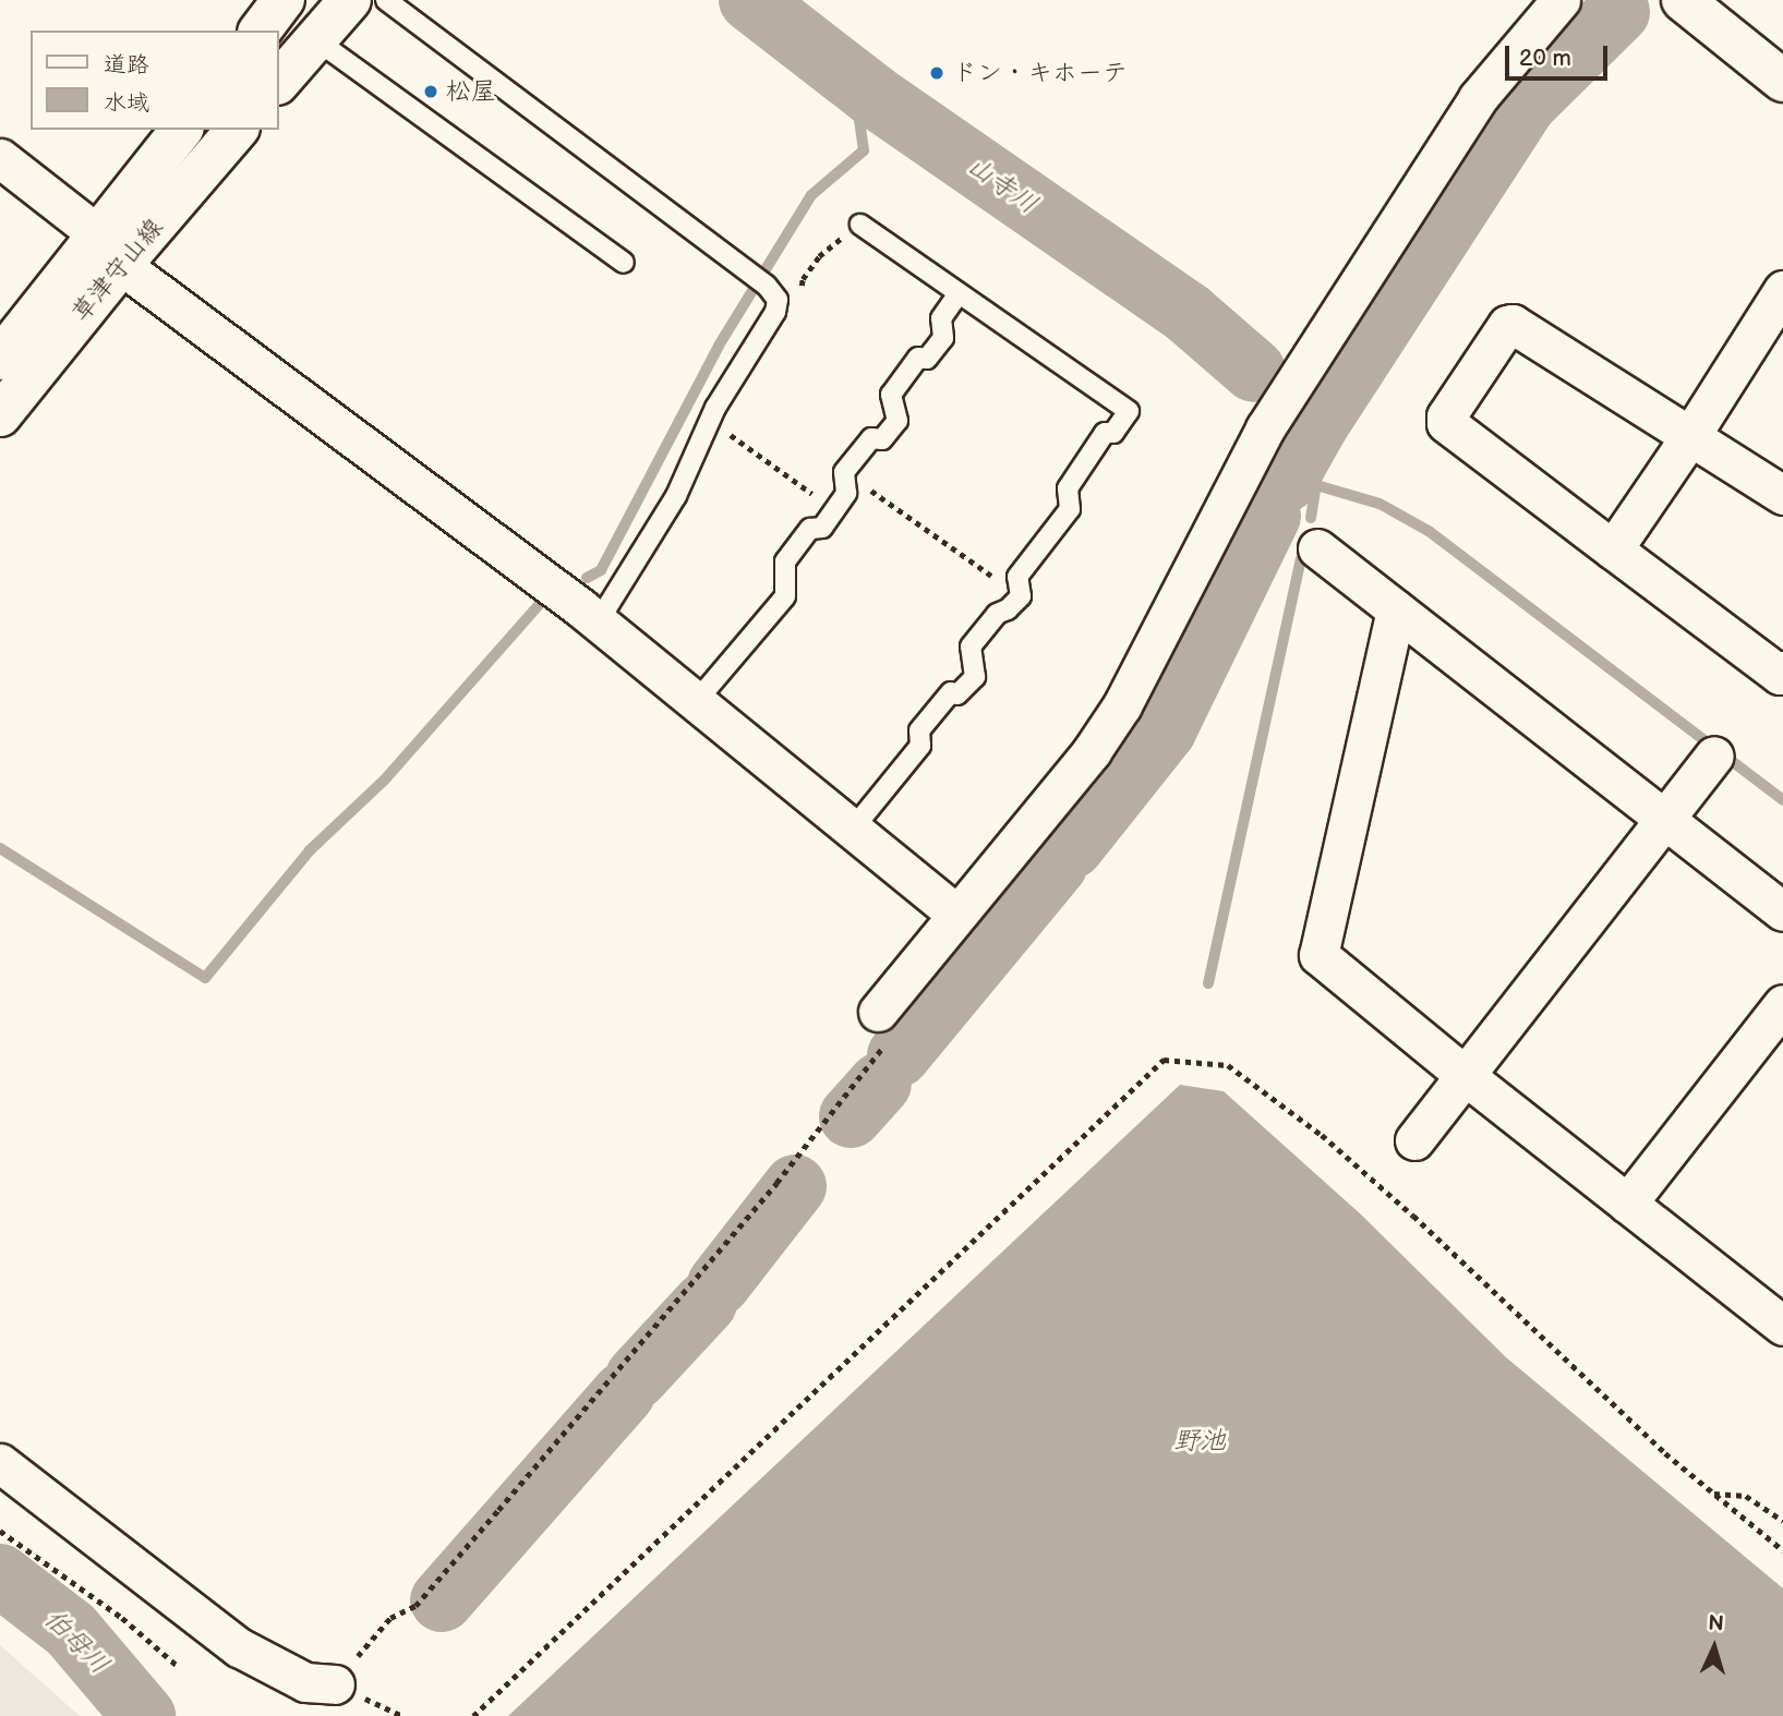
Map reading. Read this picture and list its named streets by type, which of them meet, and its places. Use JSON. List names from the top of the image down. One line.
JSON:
{"streets":{"main road":["草津守山線"]},"water":["山寺川","野池","伯母川"],"places":["ドン・キホーテ","松屋"],"legend":["道路","水域"],"scale_bar":"20 m","north":"top"}
